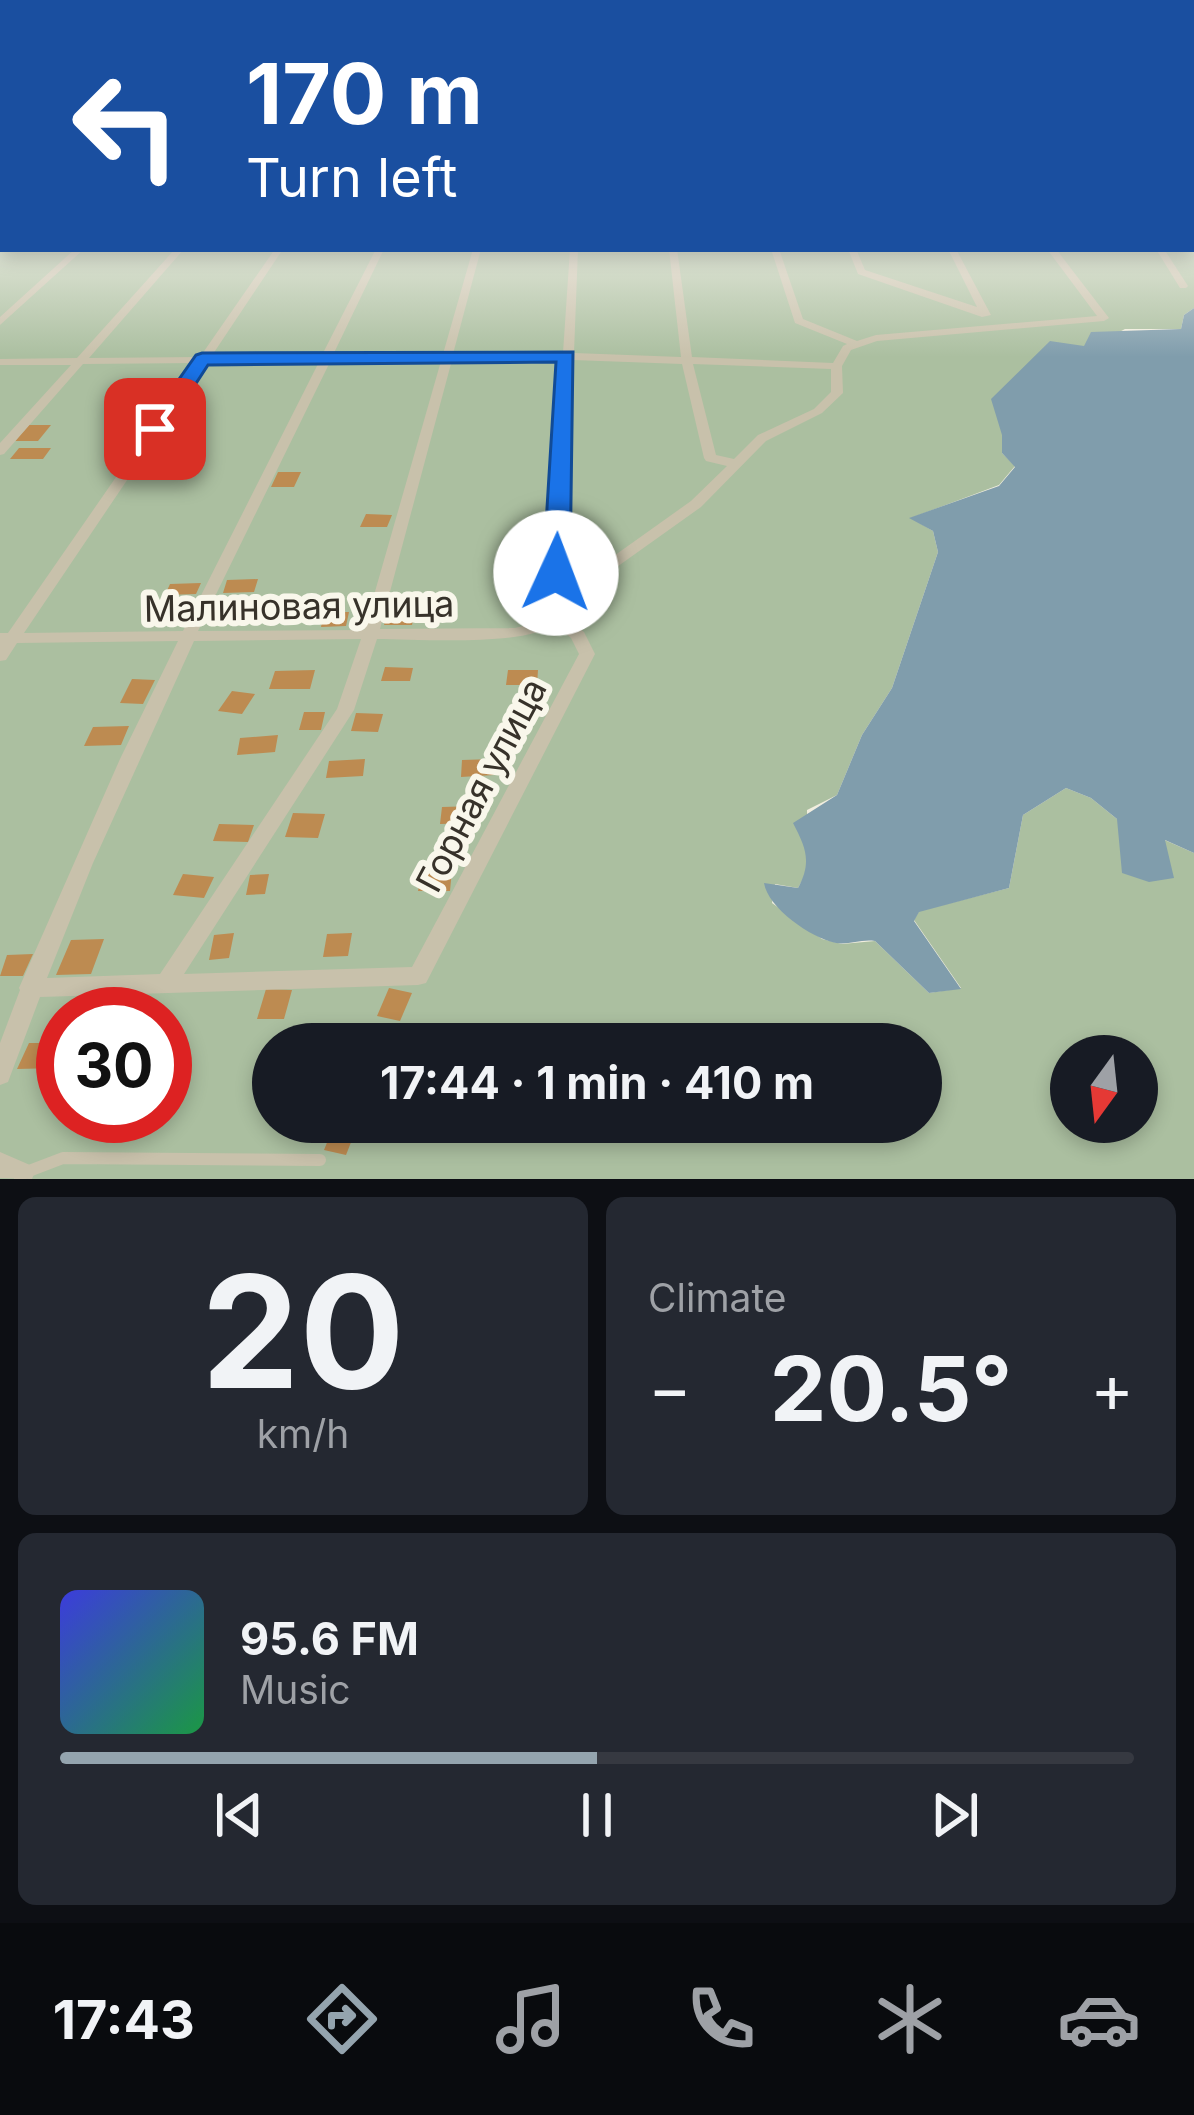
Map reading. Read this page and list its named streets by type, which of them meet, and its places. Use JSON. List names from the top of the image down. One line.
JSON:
{"streets":{"street":["Малиновая улица","Горная улица"]},"crossings":[["Малиновая улица","Горная улица"]],"north":"bottom","page":{"turn":["170 m","Turn left"],"limit":"30","trip":"17:44 · 1 min · 410 m","tile":[["20","km/h"],"Climate"],"heat":["−","20.5°","+"],"song":["95.6 FM","Music"],"tabs":"17:43"}}
